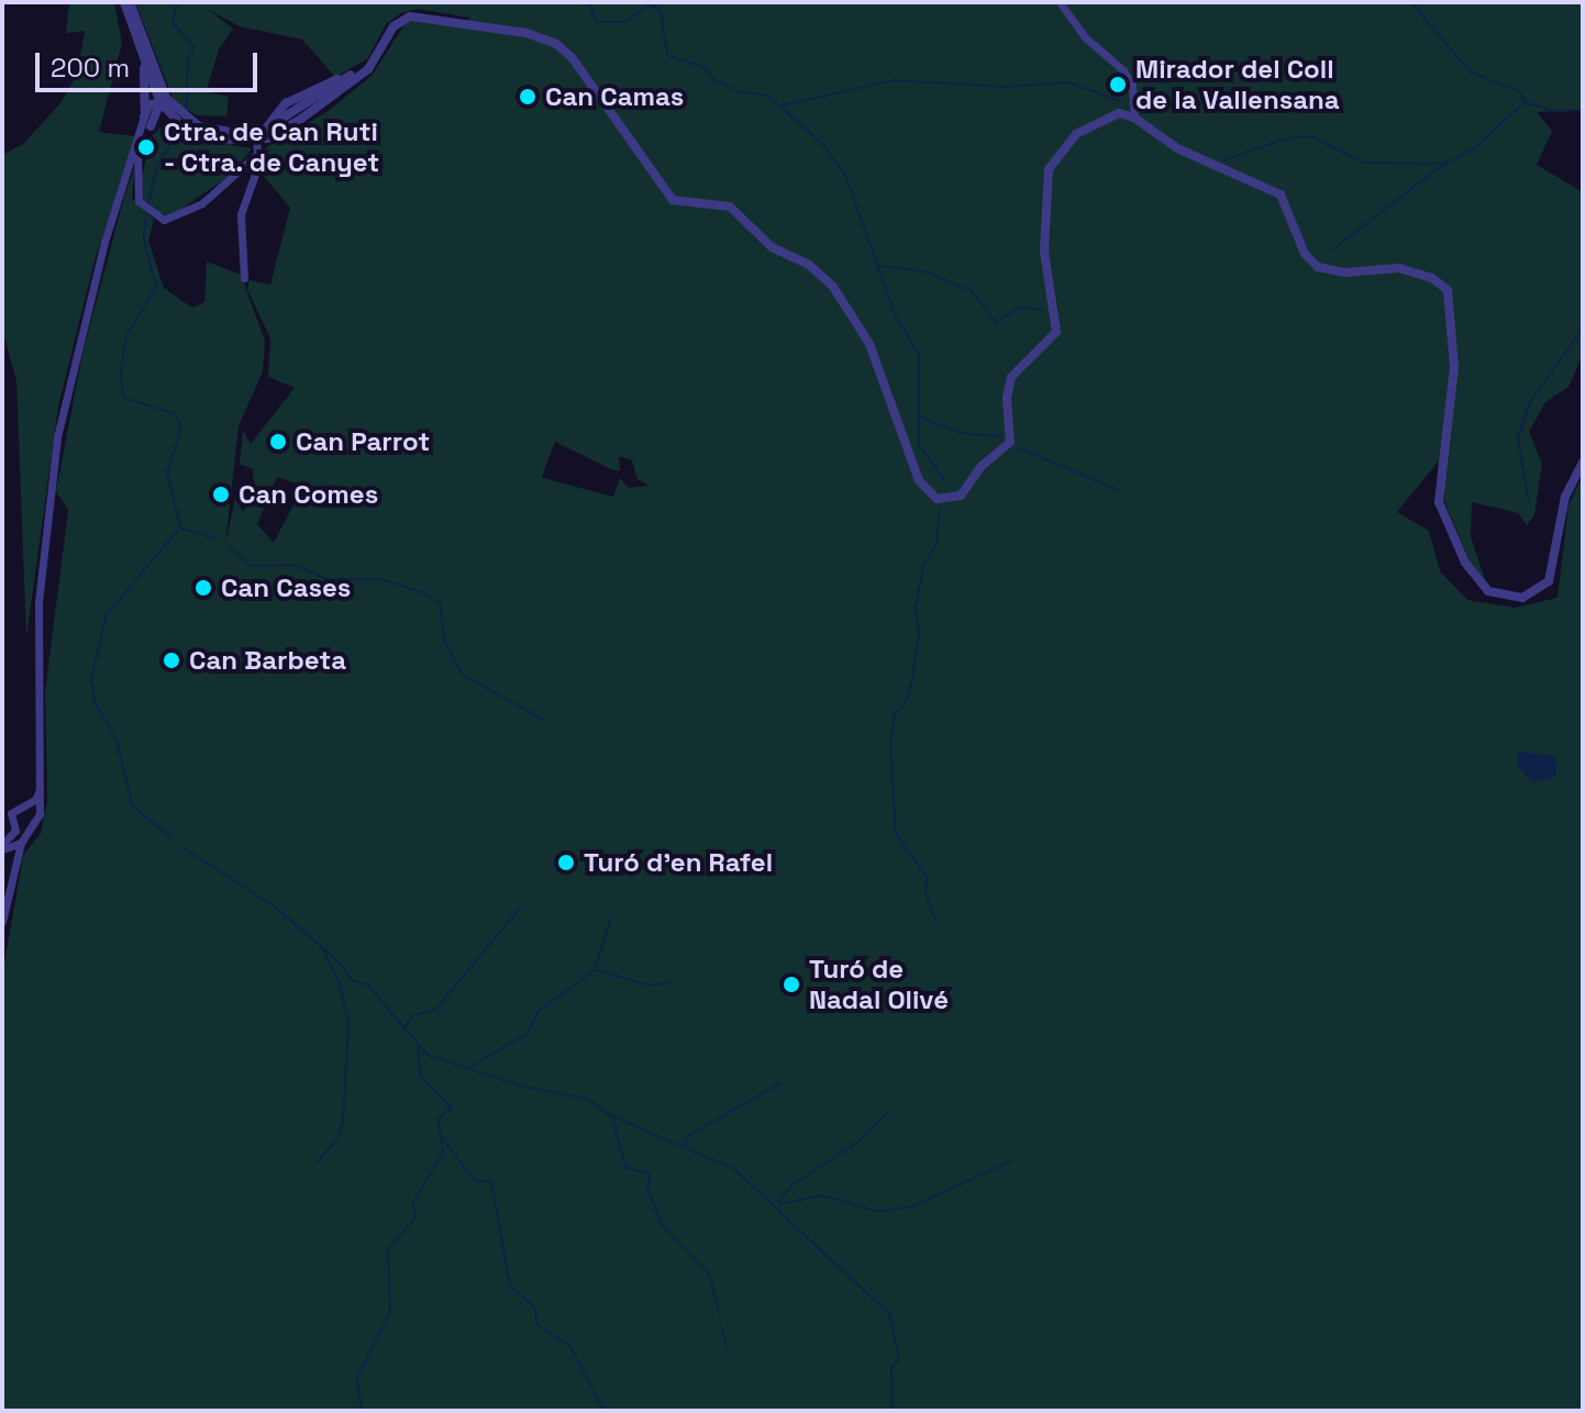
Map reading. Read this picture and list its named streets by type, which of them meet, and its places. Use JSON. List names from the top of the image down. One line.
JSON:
{"places":["Mirador del Coll de la Vallensana","Can Camas","Ctra. de Can Ruti - Ctra. de Canyet","Can Parrot","Can Comes","Can Cases","Can Barbeta","Turó d'en Rafel","Turó de Nadal Olivé"],"scale_bar":"200 m"}
